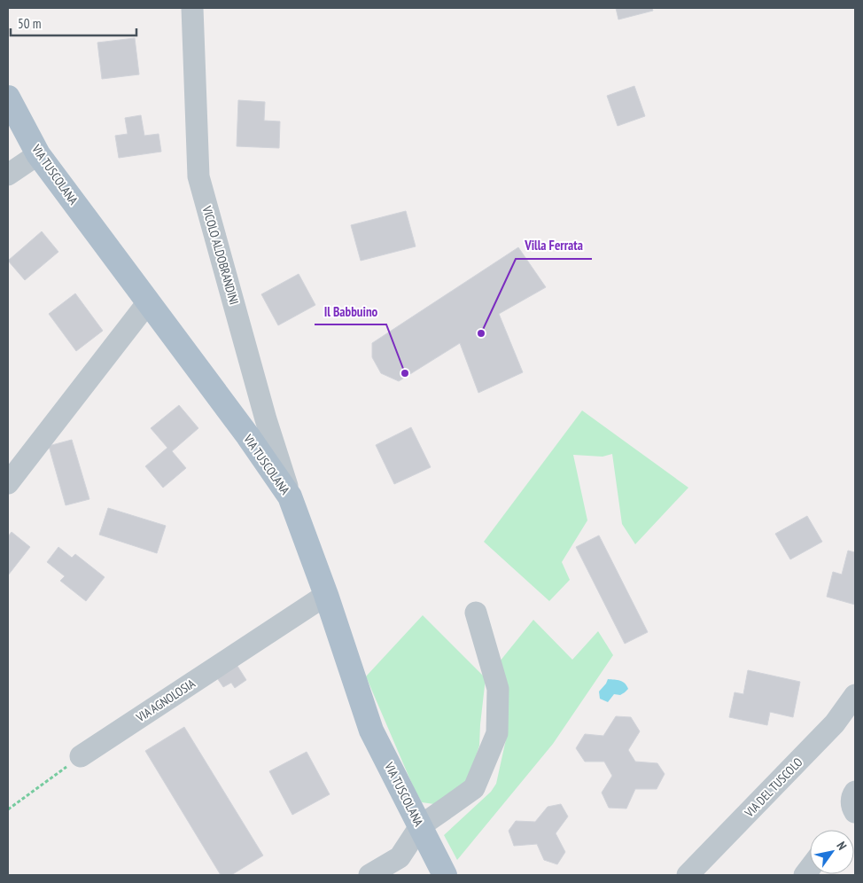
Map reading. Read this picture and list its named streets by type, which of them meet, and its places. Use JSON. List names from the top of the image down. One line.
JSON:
{"streets":{"main road":["VIA TUSCOLANA"],"street":["VICOLO ALDOBRANDINI","VIA AGNOLOSIA","VIA DEL TUSCOLO"]},"crossings":[["VIA TUSCOLANA","VICOLO ALDOBRANDINI"],["VIA TUSCOLANA","VIA AGNOLOSIA"]],"places":["Villa Ferrata","Il Babbuino"],"scale_bar":"50 m","north":"top right"}
